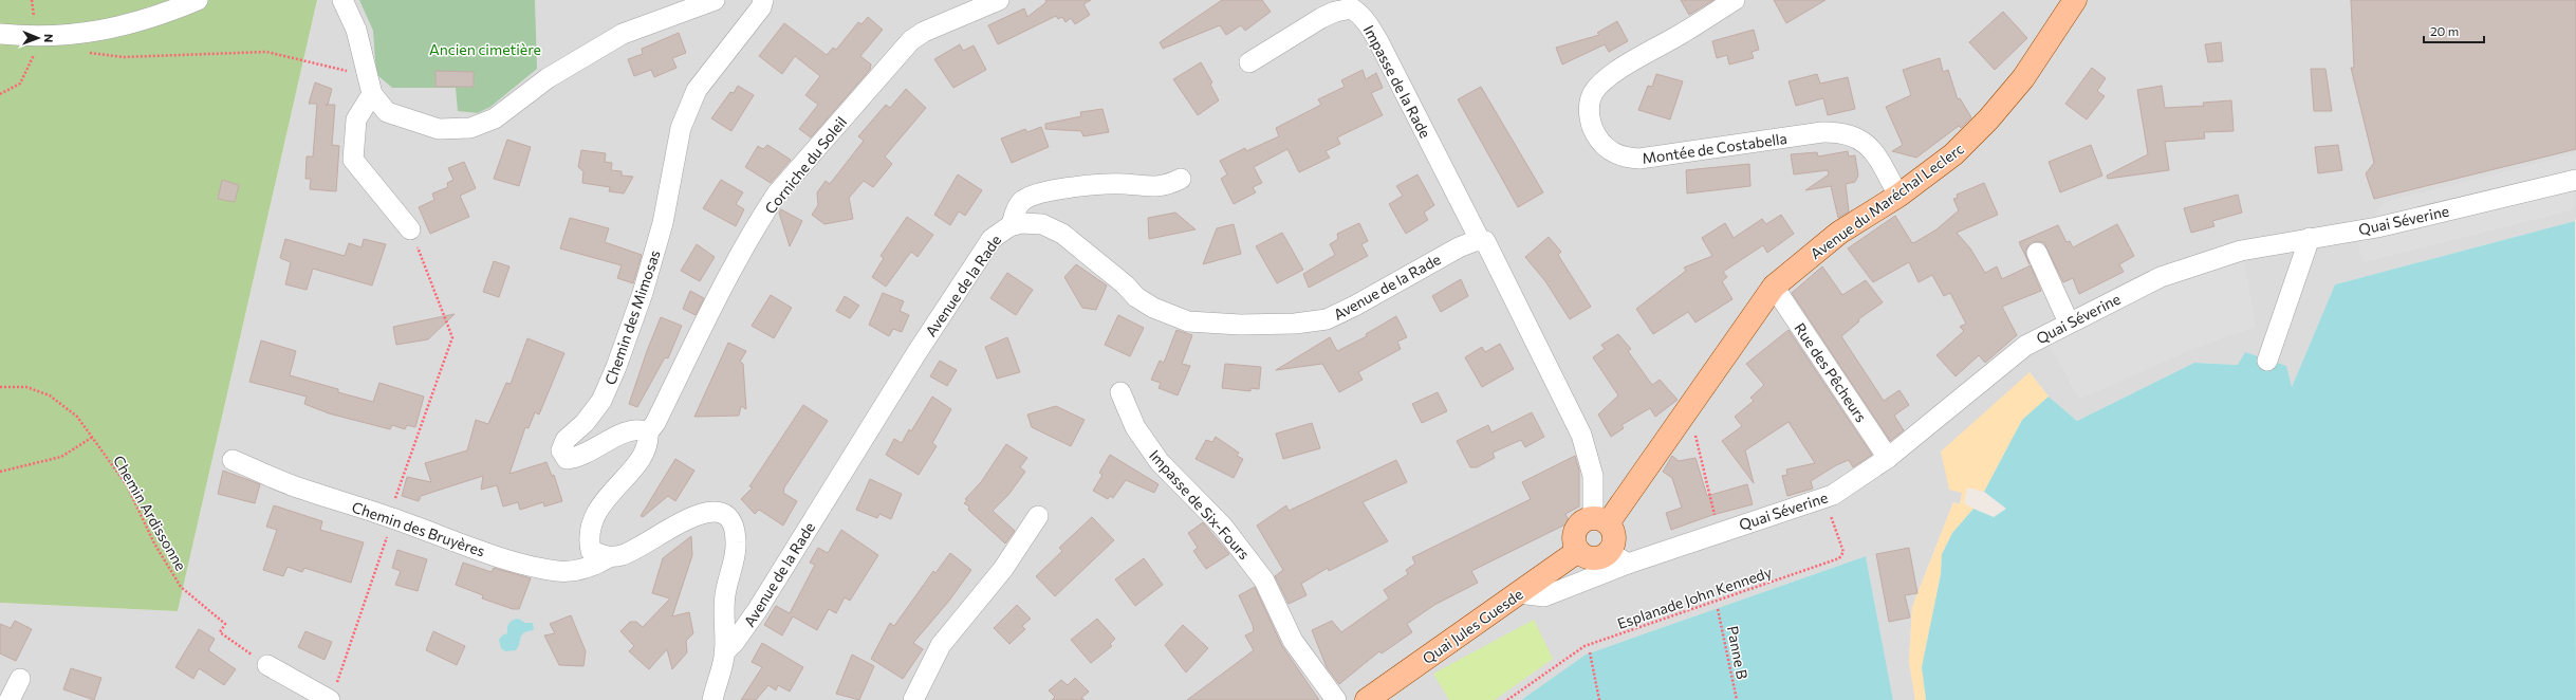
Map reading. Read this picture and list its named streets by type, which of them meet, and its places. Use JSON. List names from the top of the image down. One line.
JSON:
{"streets":{"main road":["Avenue du Maréchal Leclerc","Quai Jules Guesde"],"street":["Impasse de la Rade","Montée de Costabella","Corniche du Soleil","Quai Séverine","Avenue de la Rade","Chemin des Mimosas","Rue des Pêcheurs","Impasse de Six-Fours","Chemin des Bruyères"],"path":["Chemin Ardissonne","Esplanade John Kennedy","Panne B"]},"crossings":[["Impasse de la Rade","Avenue de la Rade"],["Montée de Costabella","Avenue du Maréchal Leclerc"],["Corniche du Soleil","Chemin des Mimosas"],["Avenue du Maréchal Leclerc","Rue des Pêcheurs"],["Quai Séverine","Rue des Pêcheurs"],["Quai Séverine","Esplanade John Kennedy"],["Quai Séverine","Quai Jules Guesde"]],"parks":["Ancien cimetière"],"scale_bar":"20 m","north":"right"}
